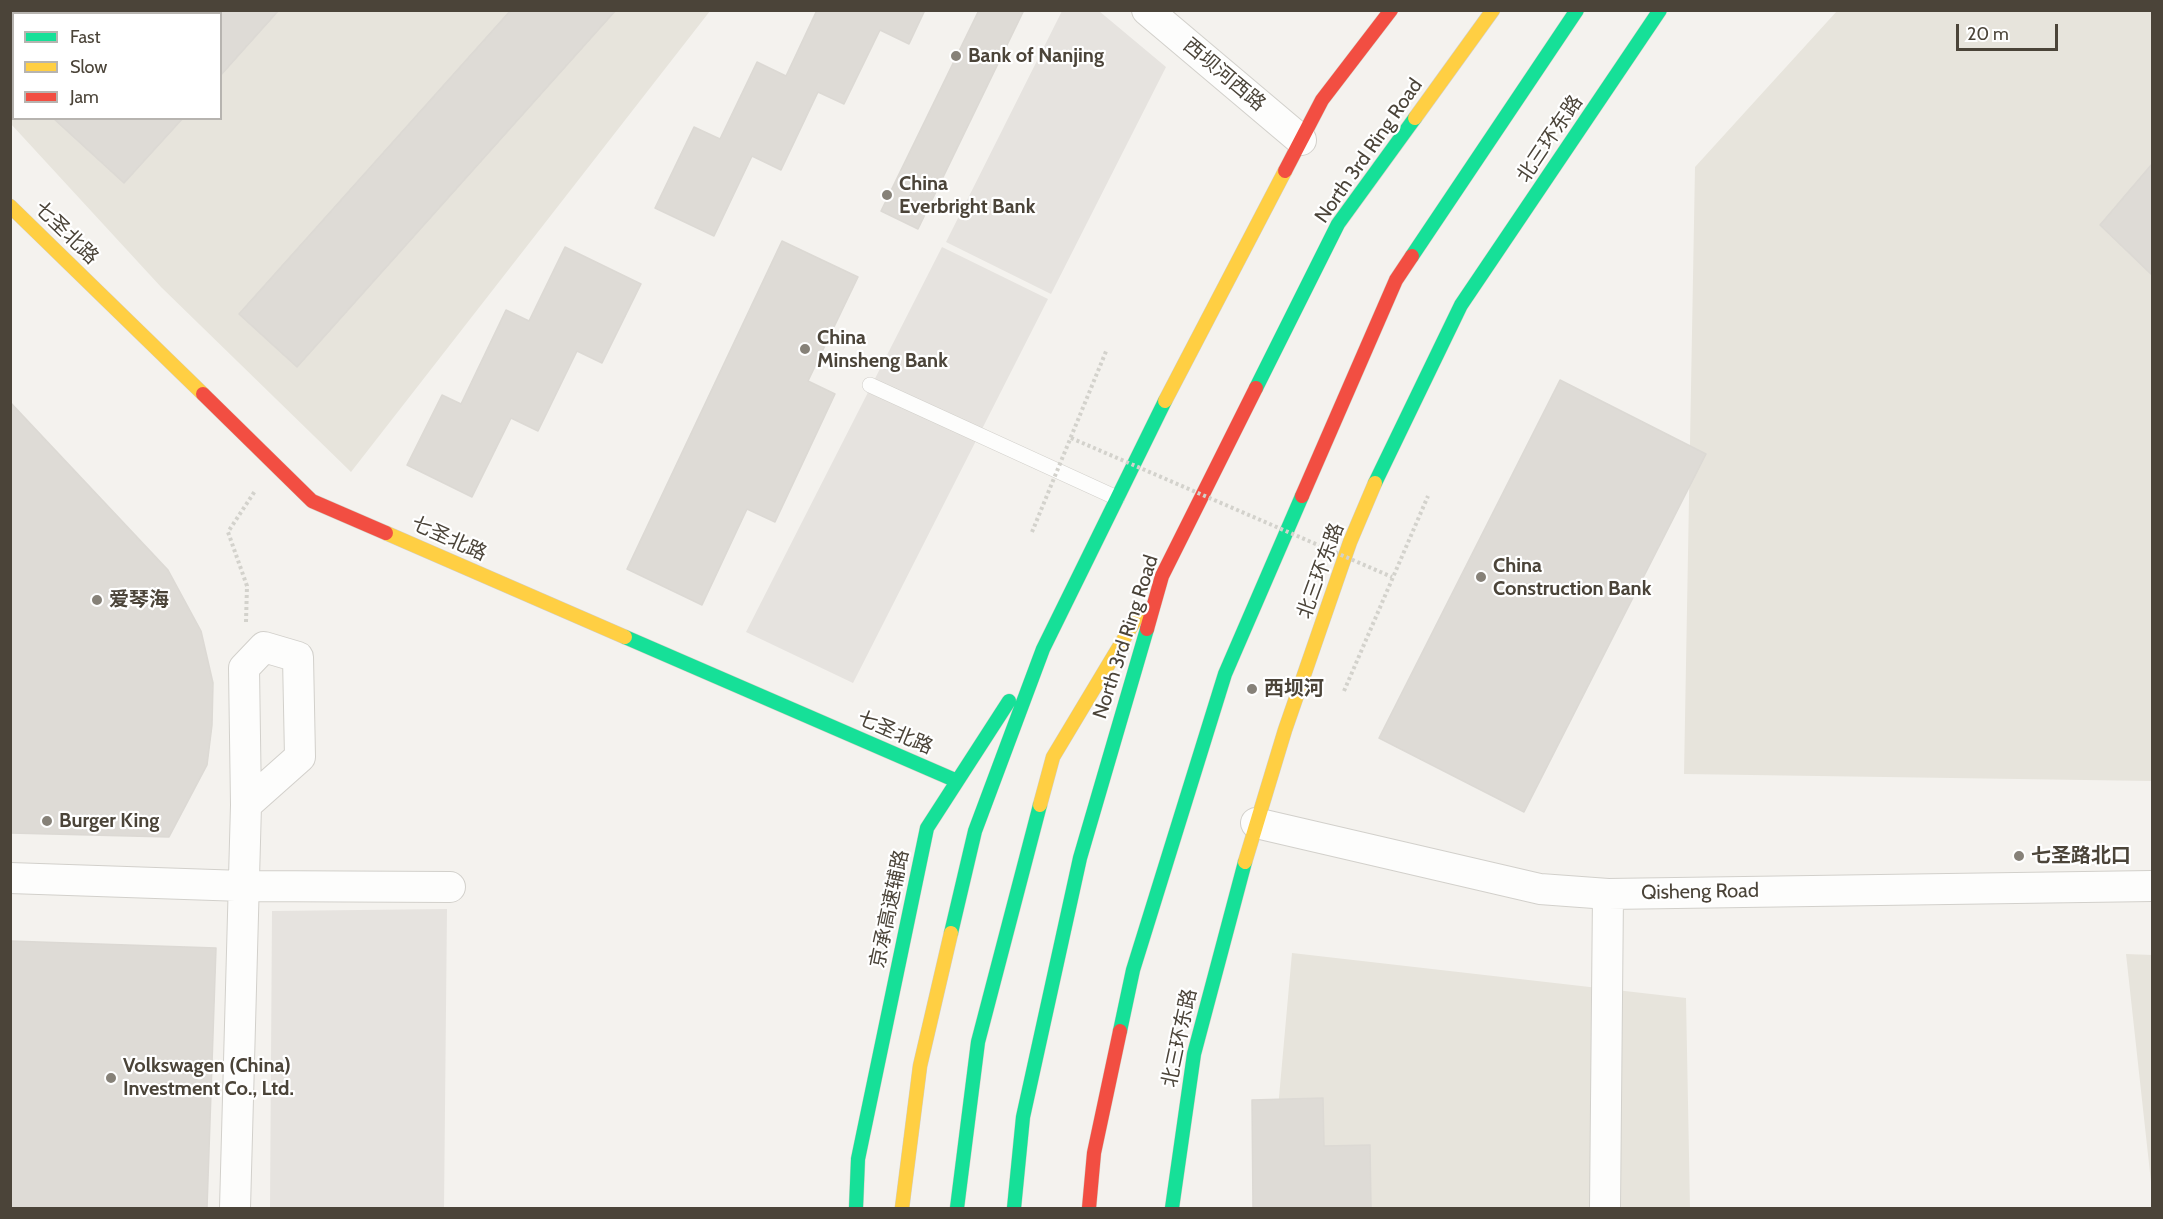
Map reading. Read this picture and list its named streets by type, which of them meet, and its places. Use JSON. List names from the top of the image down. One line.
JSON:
{"streets":{"main road":["北三环东路","North 3rd Ring Road","七圣北路","京承高速辅路"],"street":["西坝河西路","Qisheng Road"]},"crossings":[["北三环东路","Qisheng Road"],["七圣北路","京承高速辅路"]],"places":["Bank of Nanjing","China Everbright Bank","China Minsheng Bank","China Construction Bank","爱琴海","西坝河","Burger King","七圣路北口","Volkswagen (China) Investment Co., Ltd."],"legend":["Fast","Slow","Jam"],"scale_bar":"20 m"}
